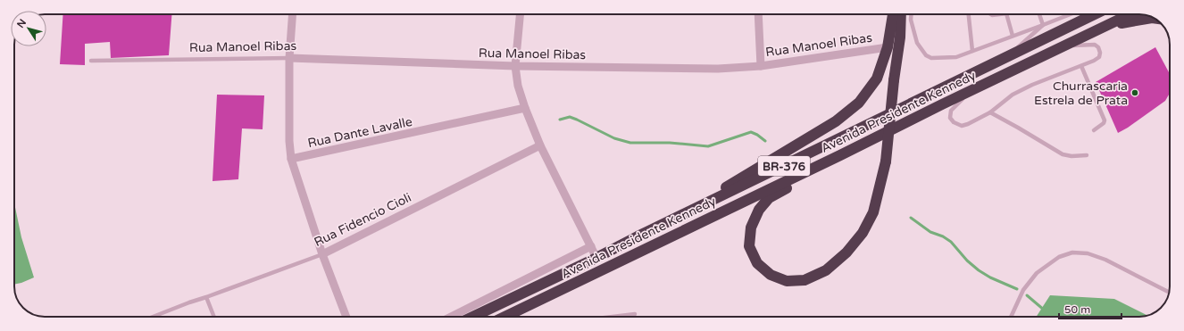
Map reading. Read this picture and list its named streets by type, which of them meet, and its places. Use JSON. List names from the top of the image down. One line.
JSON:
{"streets":{"highway":["Avenida Presidente Kennedy","BR-376"],"street":["Rua Manoel Ribas","Rua Dante Lavalle","Rua Fidencio Cioli"]},"places":["Churrascaria Estrela de Prata"],"scale_bar":"50 m","north":"top left"}
